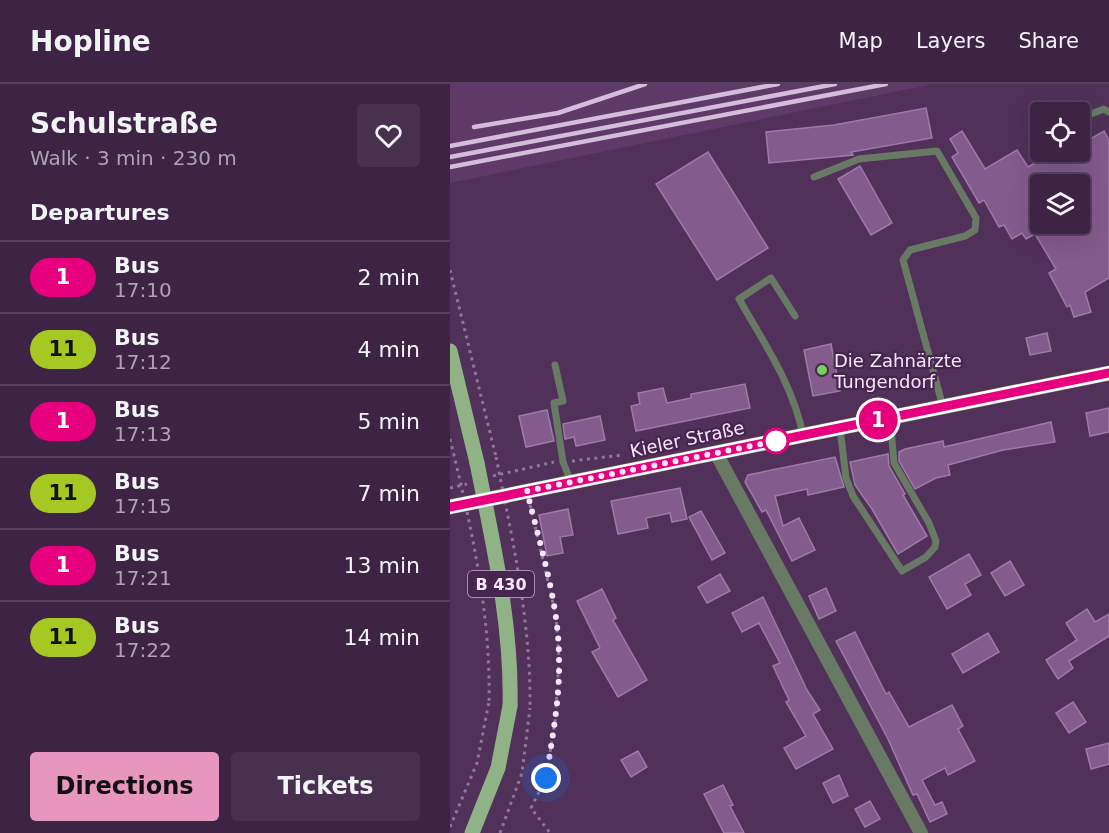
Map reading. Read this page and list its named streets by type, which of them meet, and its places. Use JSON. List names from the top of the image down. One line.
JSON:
{"streets":{"main road":["Kieler Straße","B 430"]},"places":["Die Zahnärzte Tungendorf"],"lines":["bus line 1"],"page":{"header":"Hopline","nav":["Map","Layers","Share"],"heading":[["Schulstraße","Walk · 3 min · 230 m"],"Departures"],"on_map":"1","list":[{"mark":"1","name":"Bus","note":"17:10","value":"2 min"},{"mark":"11","name":"Bus","note":"17:12","value":"4 min"},{"mark":"1","name":"Bus","note":"17:13","value":"5 min"},{"mark":"11","name":"Bus","note":"17:15","value":"7 min"},{"mark":"1","name":"Bus","note":"17:21","value":"13 min"},{"mark":"11","name":"Bus","note":"17:22","value":"14 min"}],"buttons":["Directions","Tickets"]}}
